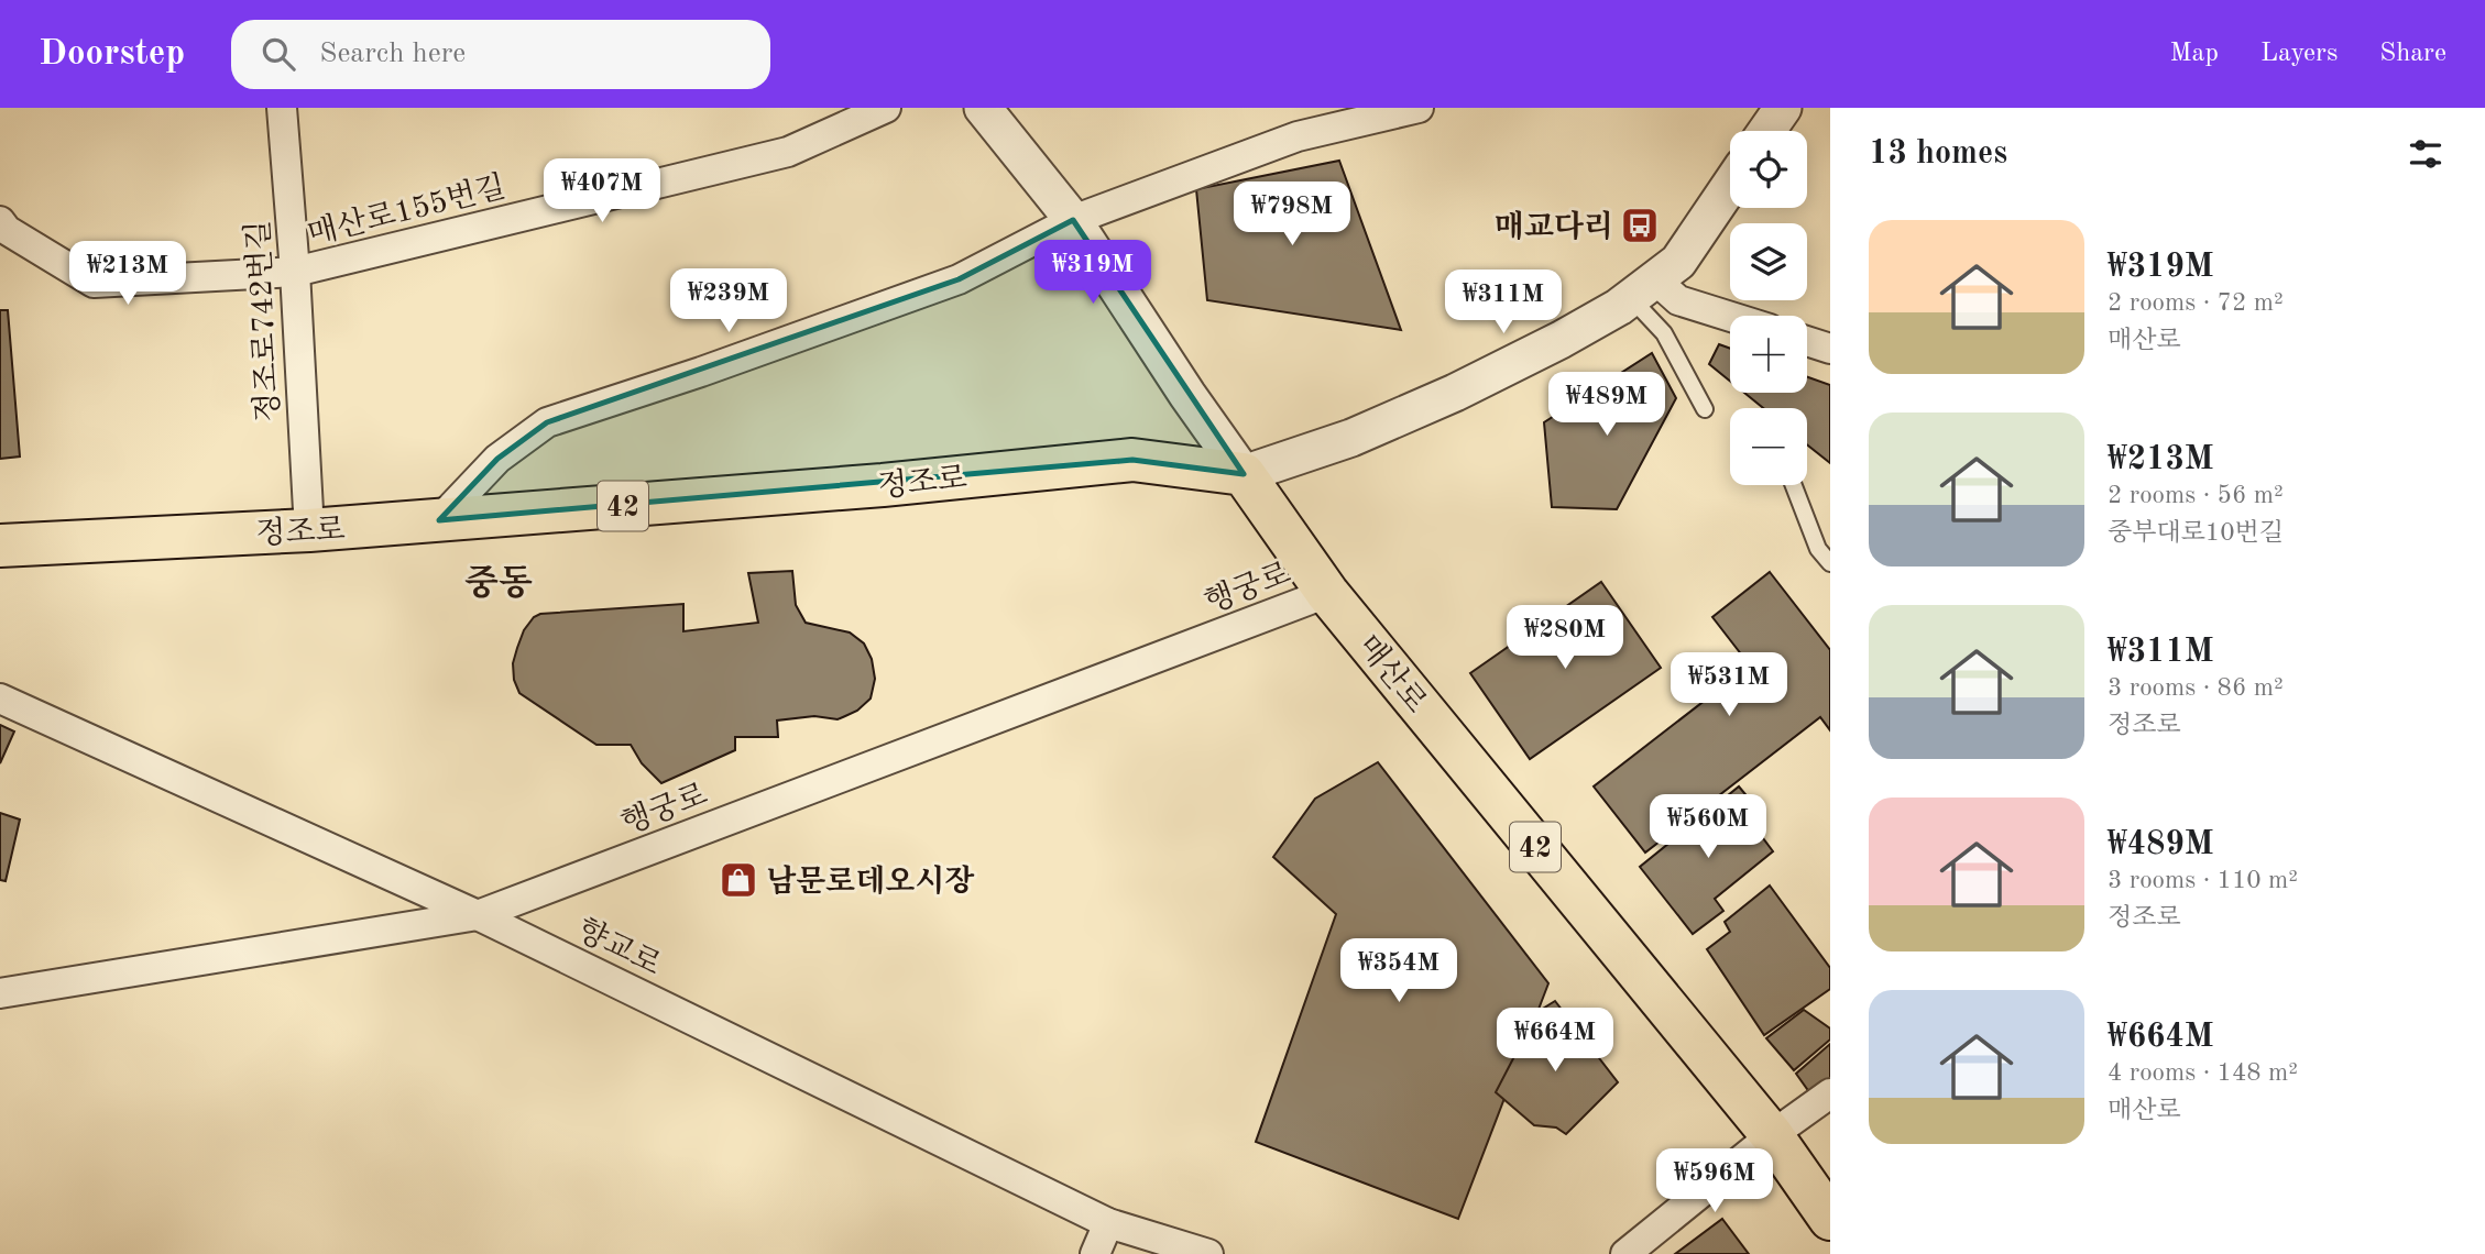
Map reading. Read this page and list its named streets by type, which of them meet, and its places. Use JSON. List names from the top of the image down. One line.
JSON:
{"streets":{"main road":["정조로","42","매산로"],"street":["매산로155번길","정조로742번길","행궁로","향교로"]},"crossings":[["매산로155번길","정조로742번길"],["정조로742번길","정조로"],["정조로","매산로"],["행궁로","매산로"],["행궁로","향교로"]],"districts":["중동"],"places":{"bus stop":["매교다리"],"shop":["남문로데오시장"]},"page":{"header":"Doorstep","search":"Search here","nav":["Map","Layers","Share"],"heading":"13 homes","map_buttons":["+","−"],"price":["₩407M","₩798M","₩319M","₩213M","₩239M","₩311M","₩489M","₩280M","₩531M","₩560M","₩354M","₩664M","₩596M"],"list":[{"name":"₩319M","note":"2 rooms · 72 m² · 매산로"},{"name":"₩213M","note":"2 rooms · 56 m² · 중부대로10번길"},{"name":"₩311M","note":"3 rooms · 86 m² · 정조로"},{"name":"₩489M","note":"3 rooms · 110 m² · 정조로"},{"name":"₩664M","note":"4 rooms · 148 m² · 매산로"}]}}
